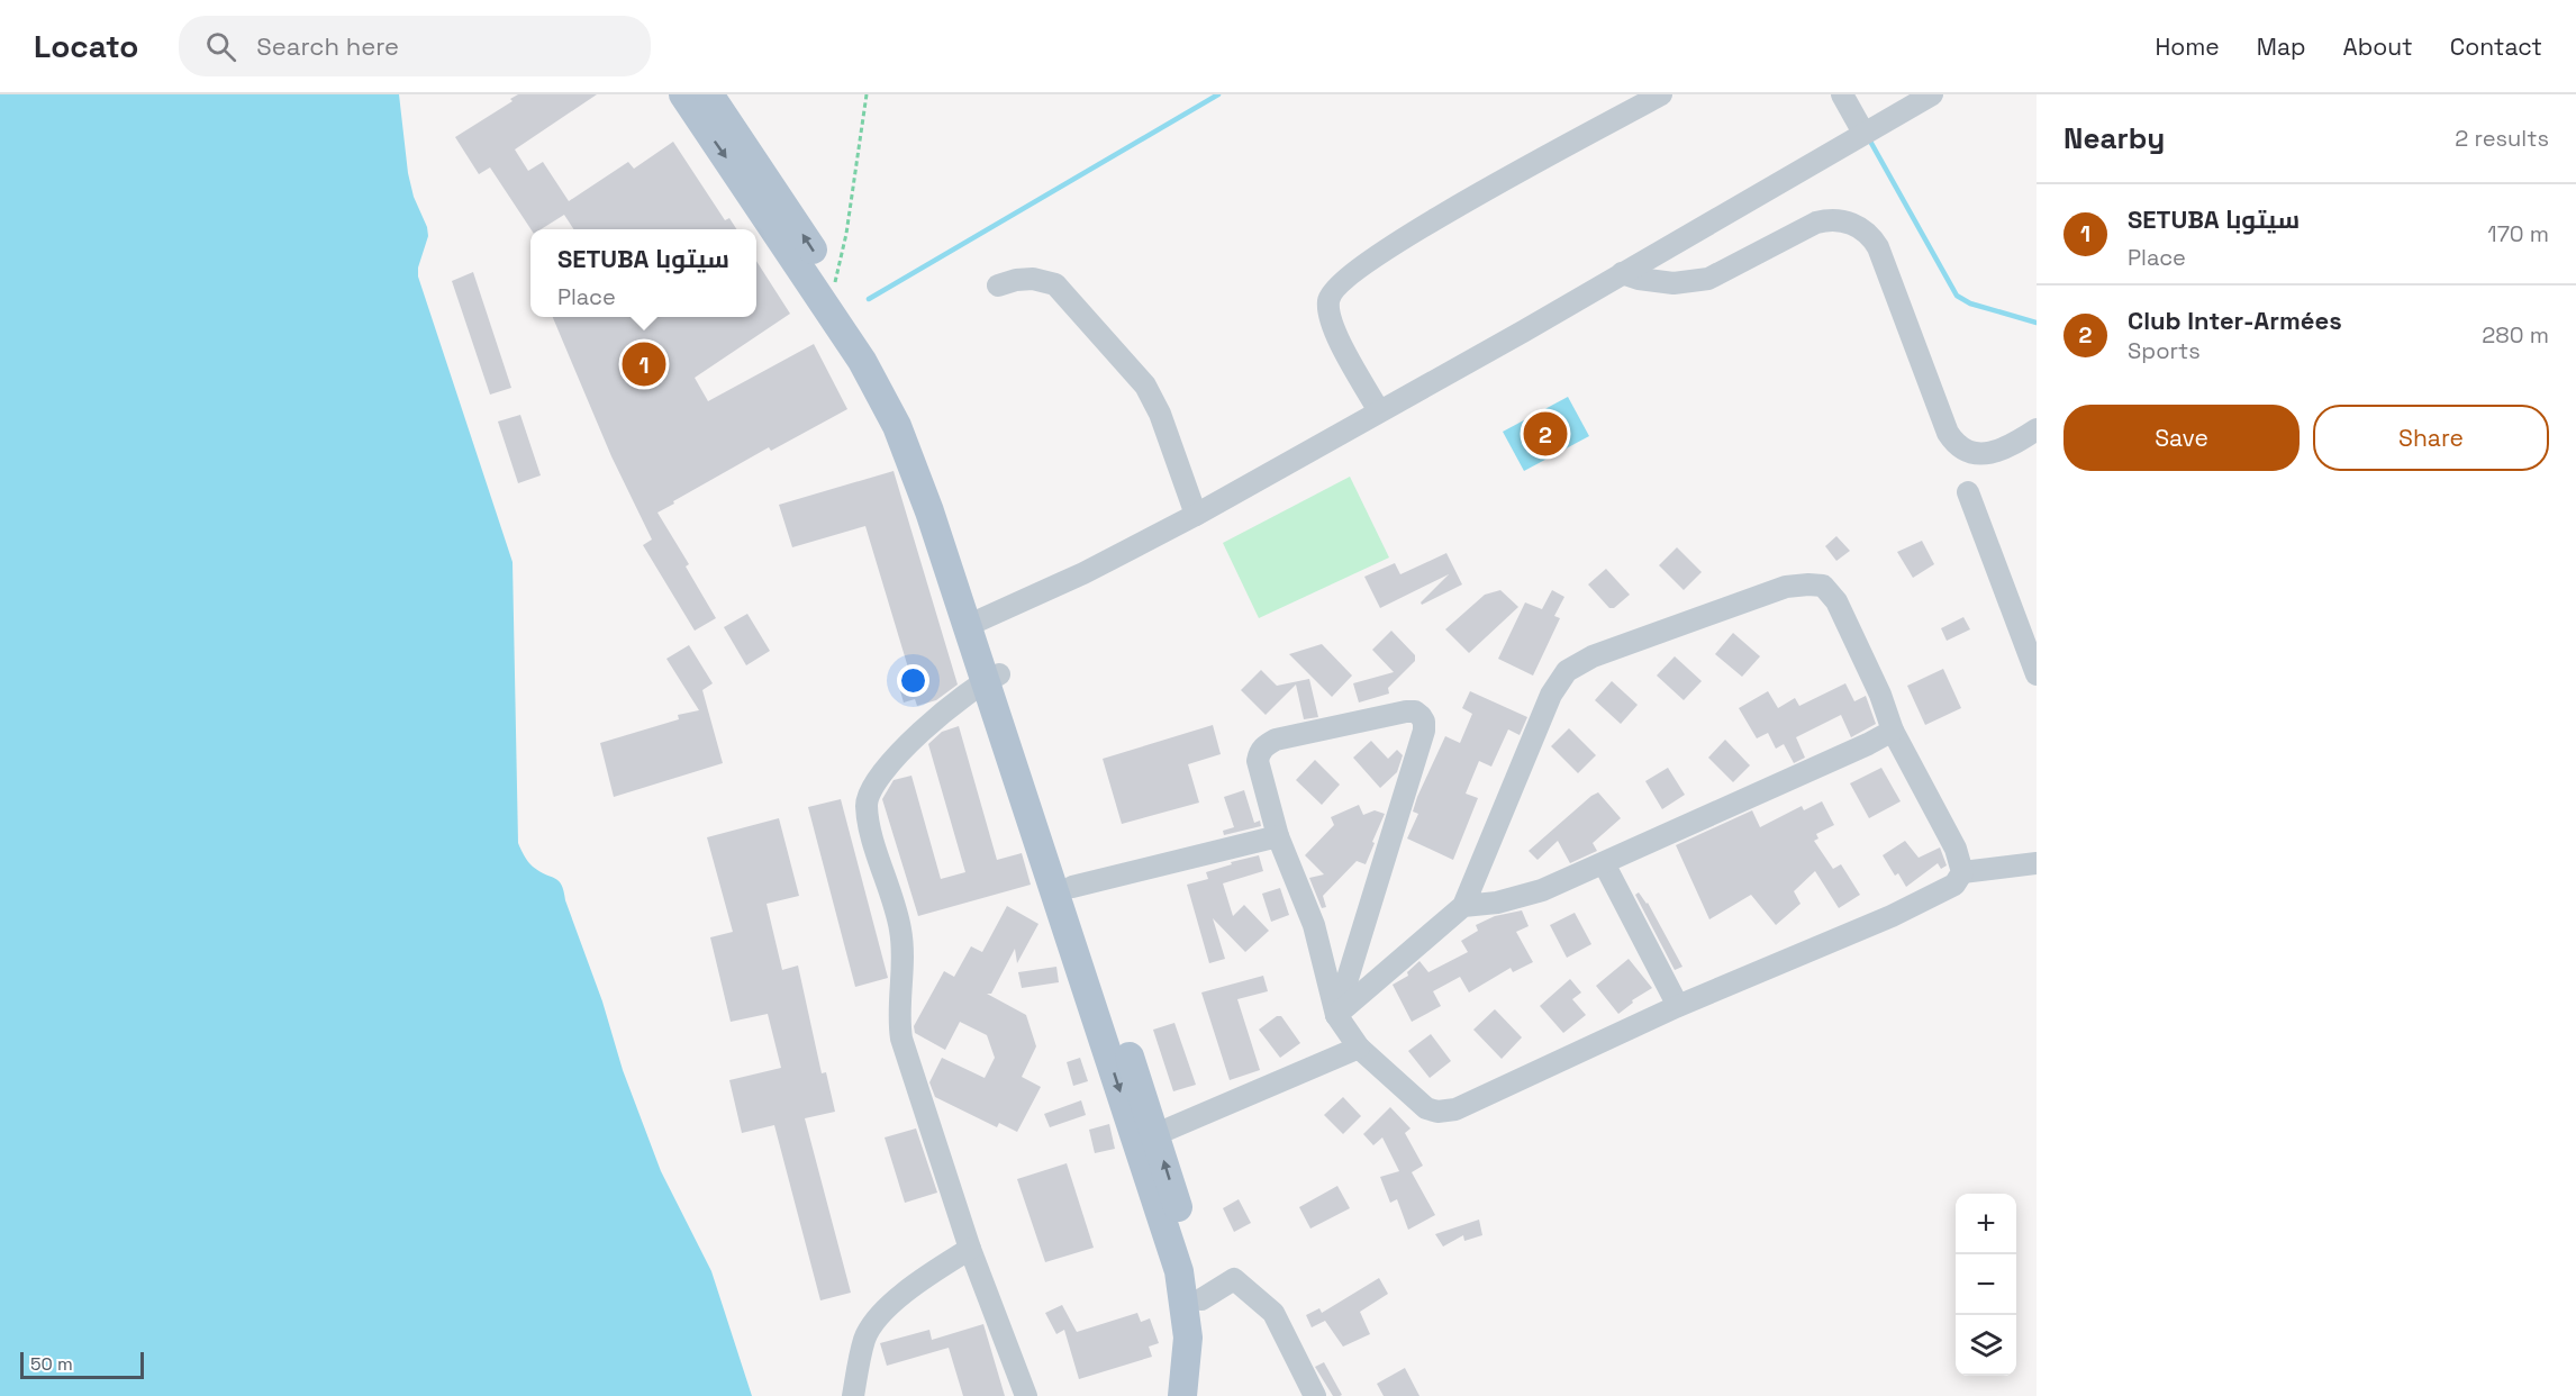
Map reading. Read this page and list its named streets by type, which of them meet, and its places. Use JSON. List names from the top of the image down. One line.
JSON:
{"scale_bar":"50 m","page":{"header":"Locato","search":"Search here","nav":["Home","Map","About","Contact"],"heading":["Nearby","2 results"],"list":[{"mark":"1","name":"SETUBA سيتوبا","note":"Place","value":"170 m"},{"mark":"2","name":"Club Inter-Armées","note":"Sports","value":"280 m"}],"popup":["SETUBA سيتوبا","Place"],"pins":["1","2"],"buttons":["Save","Share"],"map_buttons":["+","−"],"scale":"50 m"}}
